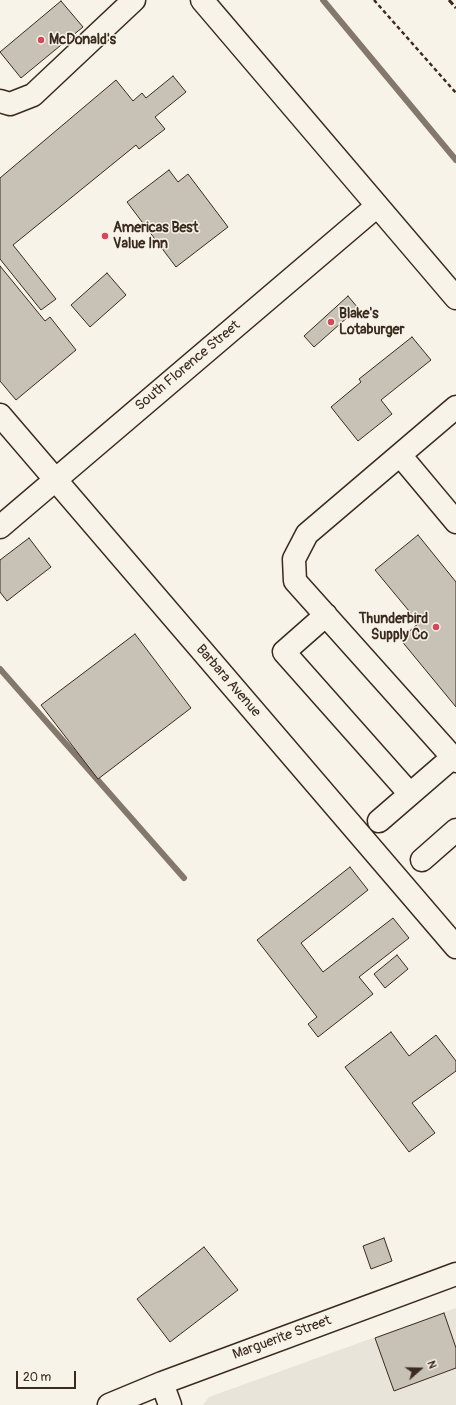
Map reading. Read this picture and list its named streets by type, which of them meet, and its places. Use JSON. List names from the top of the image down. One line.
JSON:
{"streets":{"street":["South Florence Street","Barbara Avenue","Marguerite Street"]},"crossings":[["South Florence Street","Barbara Avenue"]],"places":["McDonald's","Americas Best Value Inn","Blake's Lotaburger","Thunderbird Supply Co"],"scale_bar":"20 m","north":"right"}
